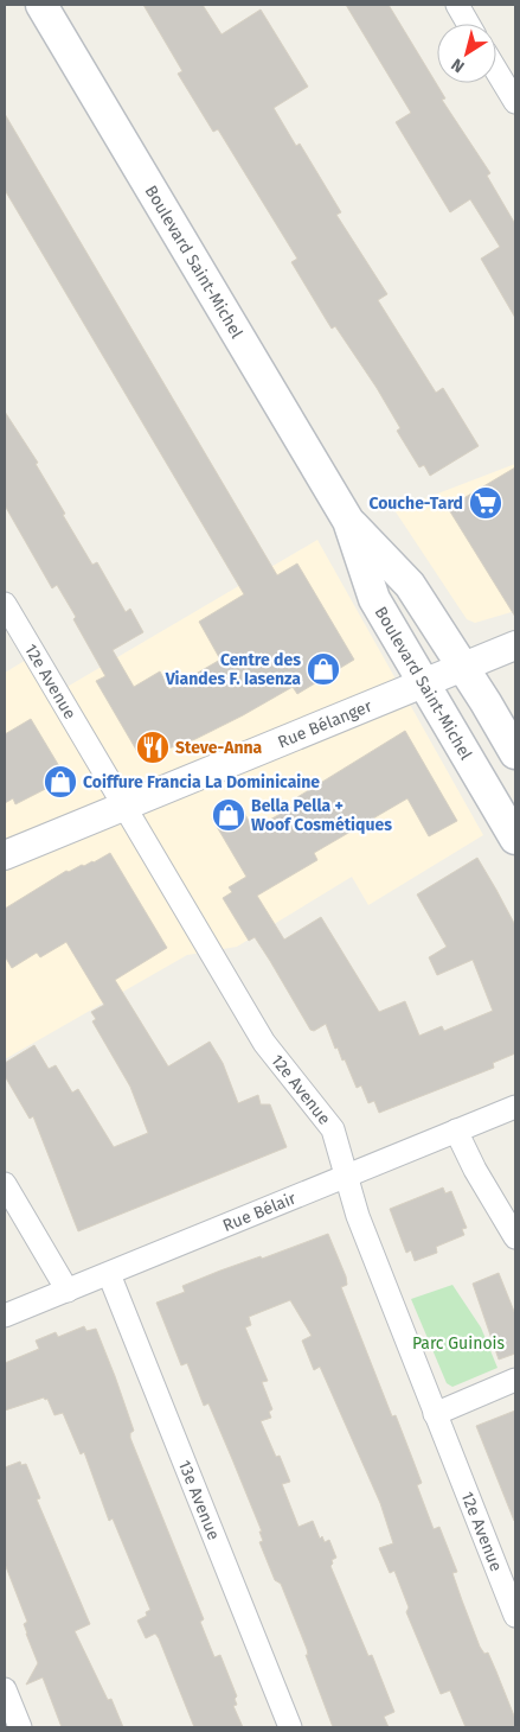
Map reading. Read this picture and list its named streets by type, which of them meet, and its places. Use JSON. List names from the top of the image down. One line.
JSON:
{"streets":{"main road":["Boulevard Saint-Michel"],"street":["12e Avenue","Rue Bélanger","Rue Bélair","13e Avenue"]},"crossings":[["Boulevard Saint-Michel","Rue Bélanger"],["12e Avenue","Rue Bélanger"],["12e Avenue","Rue Bélair"],["Rue Bélair","13e Avenue"]],"parks":["Parc Guinois"],"places":{"supermarket":["Couche-Tard"],"shop":["Centre des Viandes F. Iasenza","Coiffure Francia La Dominicaine","Bella Pella + Woof Cosmétiques"],"restaurant":["Steve-Anna"]},"north":"bottom left"}
